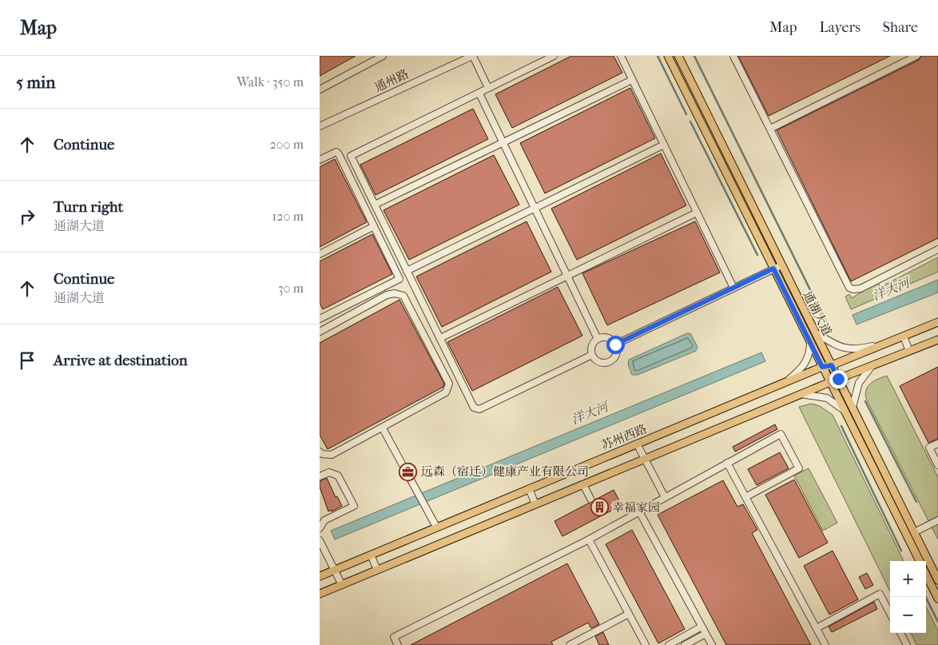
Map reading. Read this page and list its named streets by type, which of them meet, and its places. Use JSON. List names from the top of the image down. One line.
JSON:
{"streets":{"main road":["通湖大道","苏州西路"],"street":["通州路"]},"crossings":[["通湖大道","苏州西路"]],"water":["洋大河"],"places":{"office":["远森（宿迁）健康产业有限公司"],"building":["幸福家园"]},"page":{"header":"Map","nav":["Map","Layers","Share"],"heading":["5 min","Walk · 350 m"],"list":[["Continue","200 m"],["Turn right","通湖大道","120 m"],["Continue","通湖大道","30 m"],"Arrive at destination"],"map_buttons":["+","−"]}}
